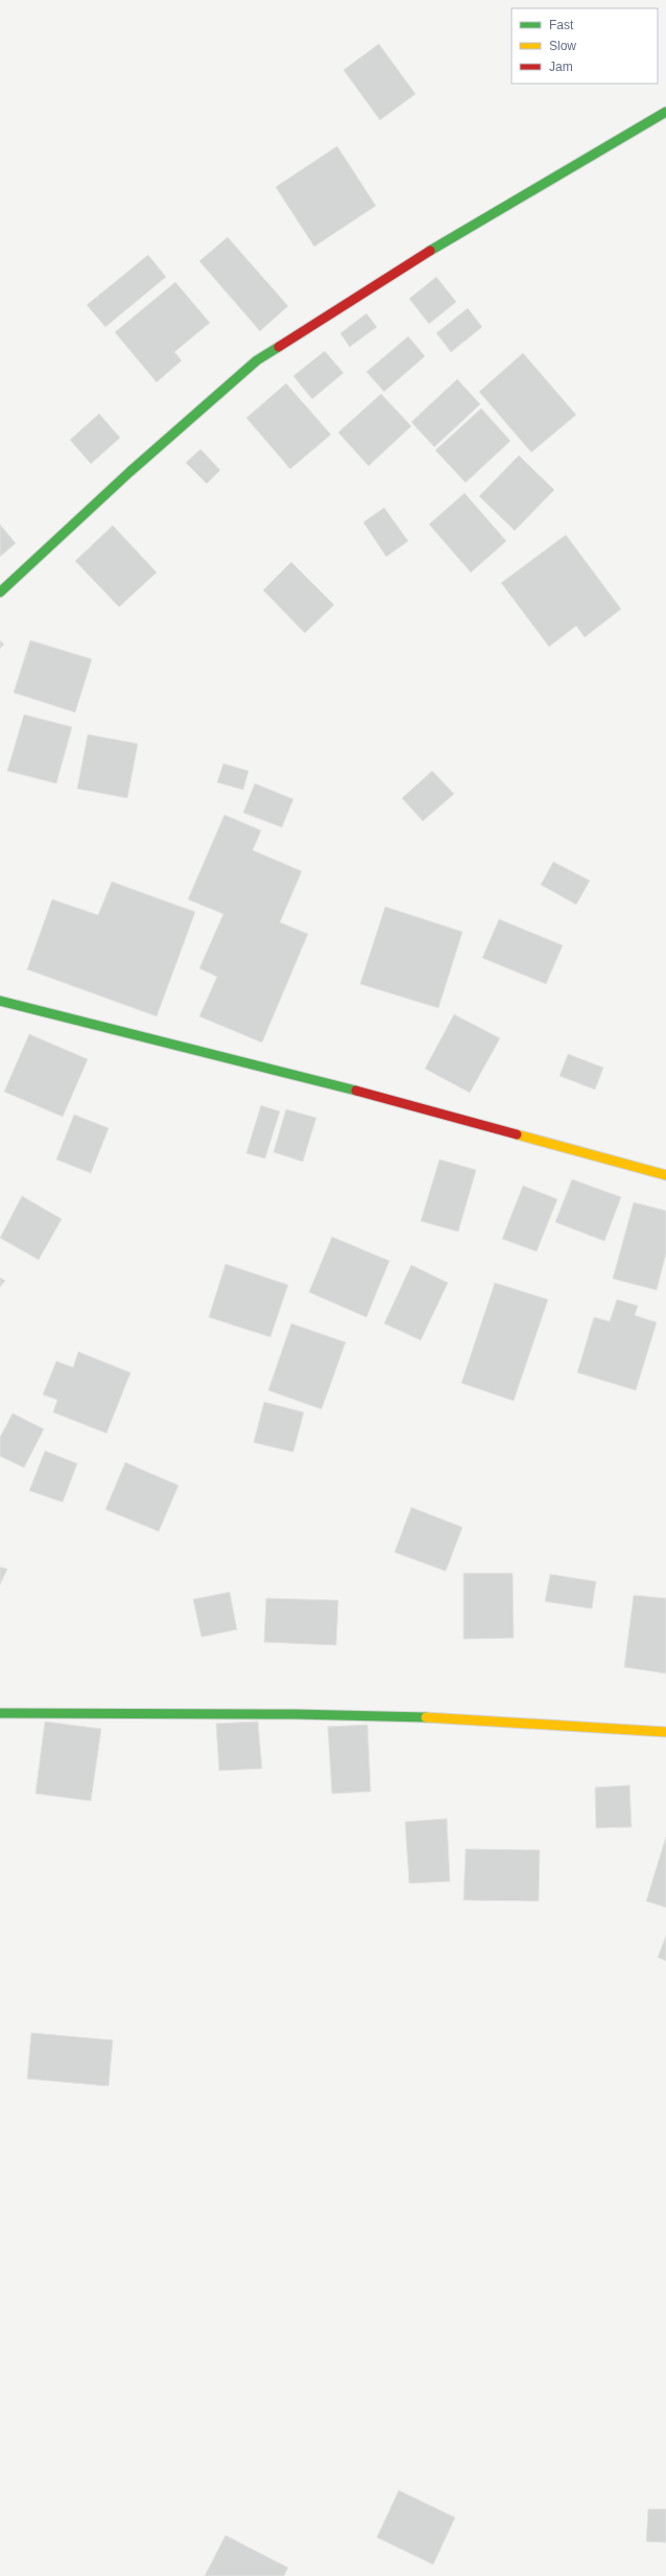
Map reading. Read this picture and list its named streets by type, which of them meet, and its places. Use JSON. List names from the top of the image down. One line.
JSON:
{"legend":["Fast","Slow","Jam"]}
